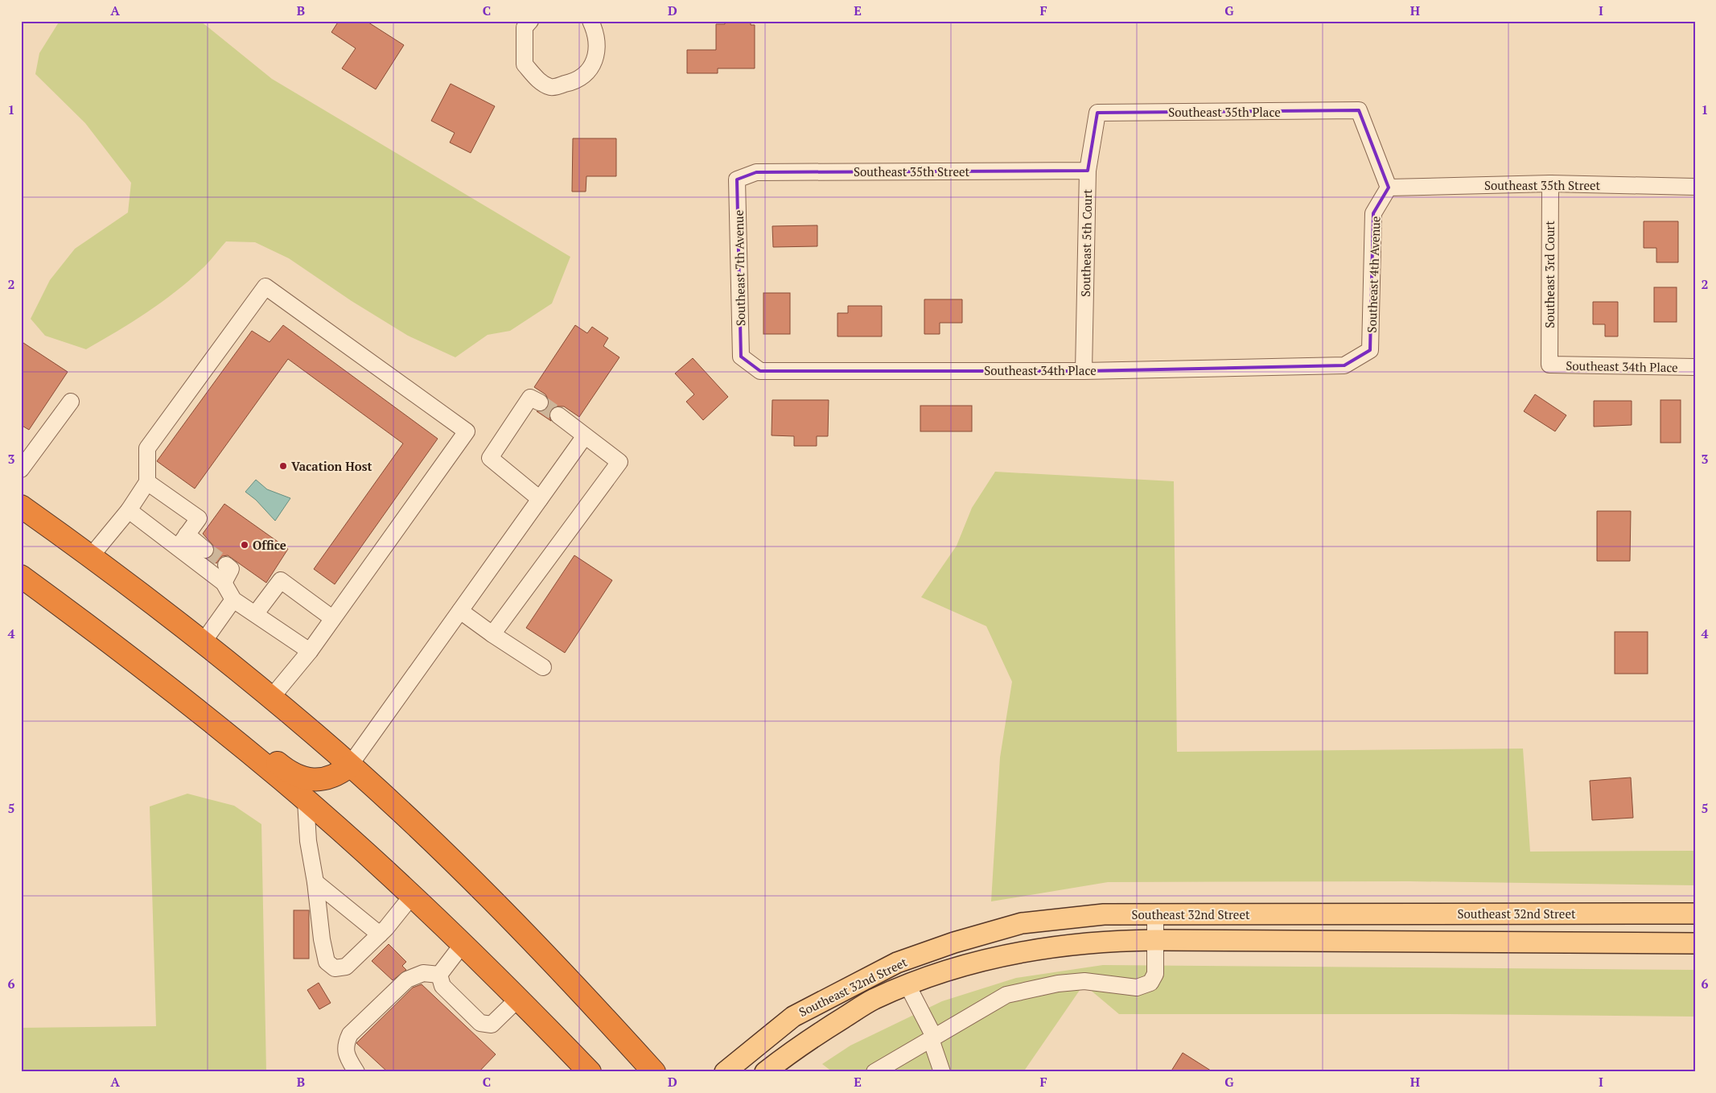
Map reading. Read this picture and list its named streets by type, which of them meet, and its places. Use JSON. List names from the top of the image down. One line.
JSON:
{"streets":{"main road":["Southeast 32nd Street"],"street":["Southeast 35th Place","Southeast 35th Street","Southeast 5th Court","Southeast 7th Avenue","Southeast 4th Avenue","Southeast 3rd Court","Southeast 34th Place"]},"crossings":[["Southeast 35th Place","Southeast 35th Street"],["Southeast 35th Place","Southeast 5th Court"],["Southeast 35th Place","Southeast 4th Avenue"],["Southeast 35th Street","Southeast 5th Court"],["Southeast 35th Street","Southeast 7th Avenue"],["Southeast 35th Street","Southeast 4th Avenue"],["Southeast 35th Street","Southeast 3rd Court"],["Southeast 5th Court","Southeast 34th Place"],["Southeast 7th Avenue","Southeast 34th Place"],["Southeast 4th Avenue","Southeast 34th Place"],["Southeast 3rd Court","Southeast 34th Place"]],"places":["Vacation Host","Office"],"grid":{"columns":["A","B","C","D","E","F","G","H","I"],"rows":["1","2","3","4","5","6"]}}
